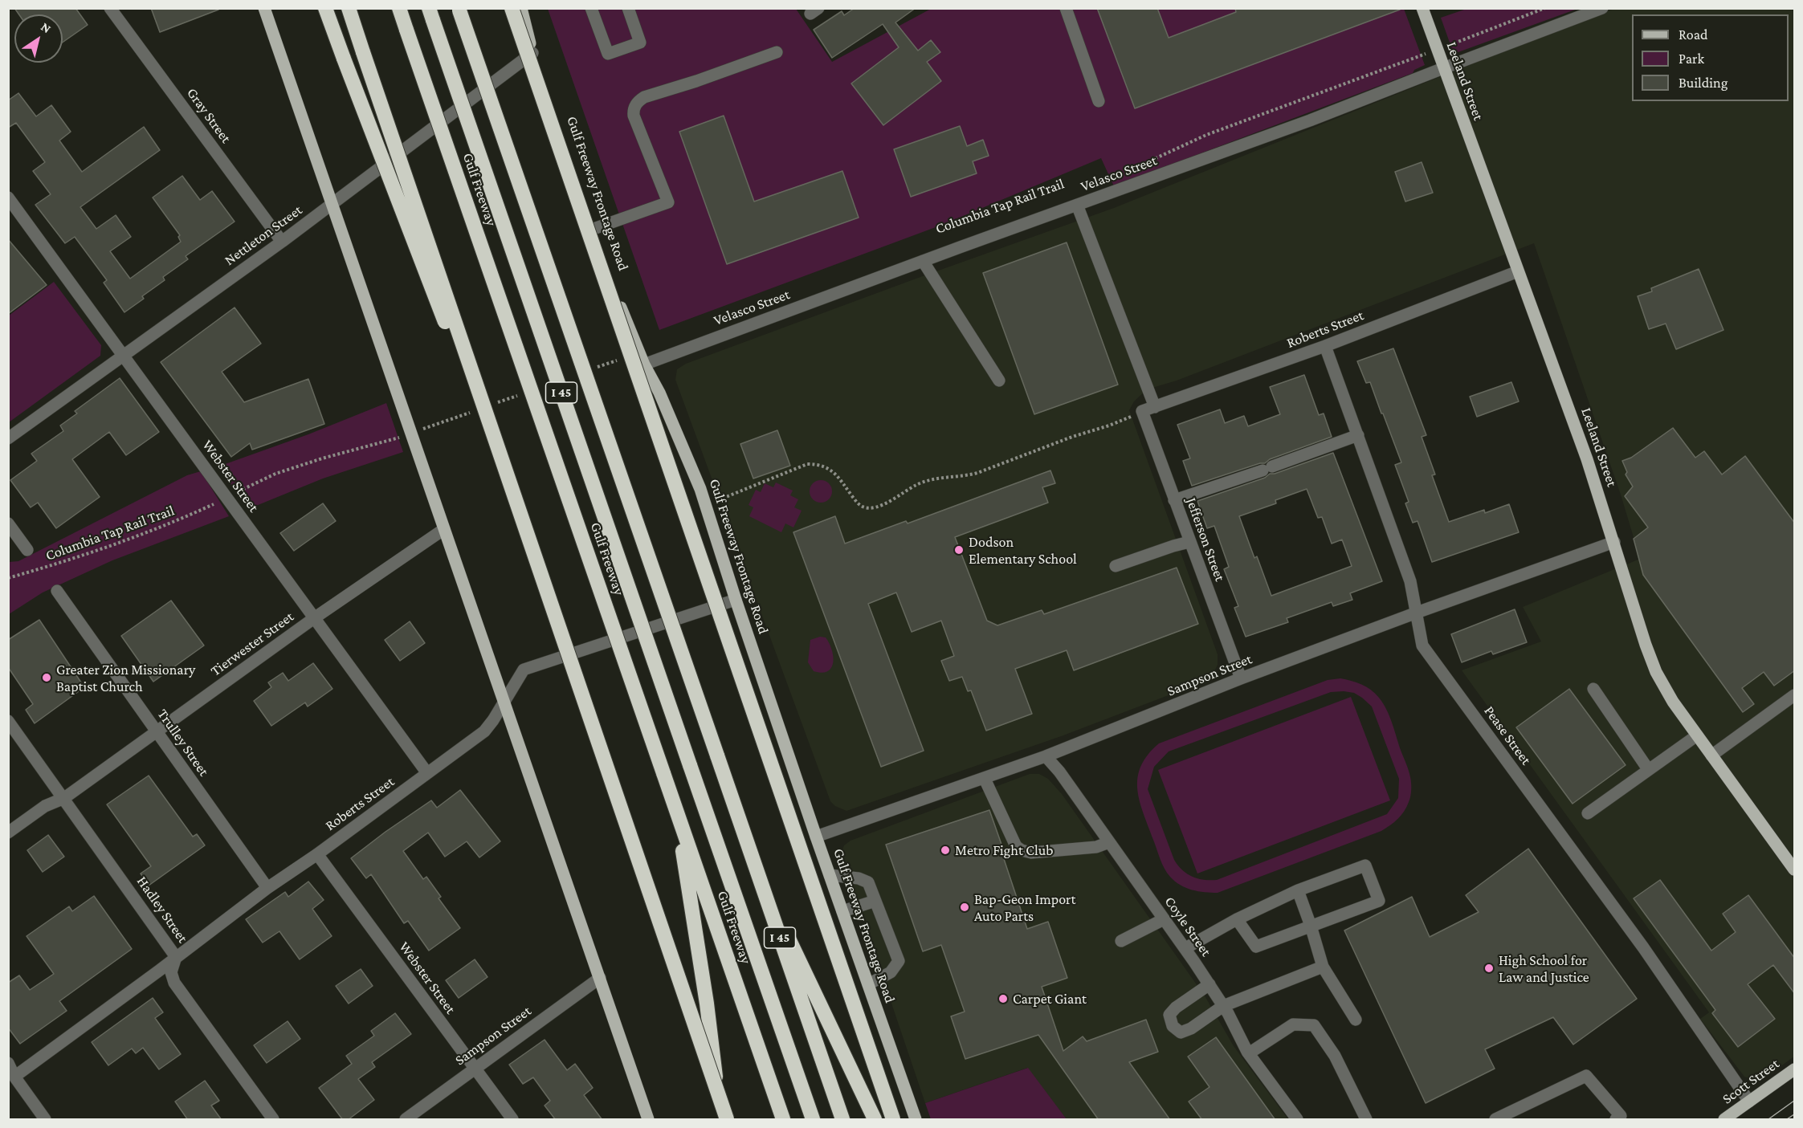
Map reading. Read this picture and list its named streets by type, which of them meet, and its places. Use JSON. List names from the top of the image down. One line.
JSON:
{"streets":{"highway":["Gulf Freeway","I 45"],"main road":["Leeland Street","Gulf Freeway Frontage Road","Scott Street"],"street":["Gray Street","Velasco Street","Nettleton Street","Roberts Street","Webster Street","Jefferson Street","Tierwester Street","Sampson Street","Pease Street","Trulley Street","Hadley Street","Coyle Street"],"path":["Columbia Tap Rail Trail"]},"crossings":[["Leeland Street","Velasco Street"],["Leeland Street","Roberts Street"],["Leeland Street","Sampson Street"],["Gray Street","Nettleton Street"],["Velasco Street","Gulf Freeway Frontage Road"],["Gulf Freeway Frontage Road","Nettleton Street"],["Gulf Freeway Frontage Road","Roberts Street"],["Gulf Freeway Frontage Road","Sampson Street"],["Nettleton Street","Webster Street"],["Roberts Street","Webster Street"],["Roberts Street","Jefferson Street"],["Roberts Street","Pease Street"],["Roberts Street","Trulley Street"],["Roberts Street","Hadley Street"],["Webster Street","Tierwester Street"],["Webster Street","Sampson Street"],["Jefferson Street","Sampson Street"],["Tierwester Street","Trulley Street"],["Tierwester Street","Hadley Street"],["Sampson Street","Pease Street"],["Sampson Street","Coyle Street"],["Pease Street","Scott Street"]],"places":["Dodson Elementary School","Greater Zion Missionary Baptist Church","Metro Fight Club","Bap-Geon Import Auto Parts","High School for Law and Justice","Carpet Giant"],"legend":["Road","Park","Building"],"north":"top right"}
